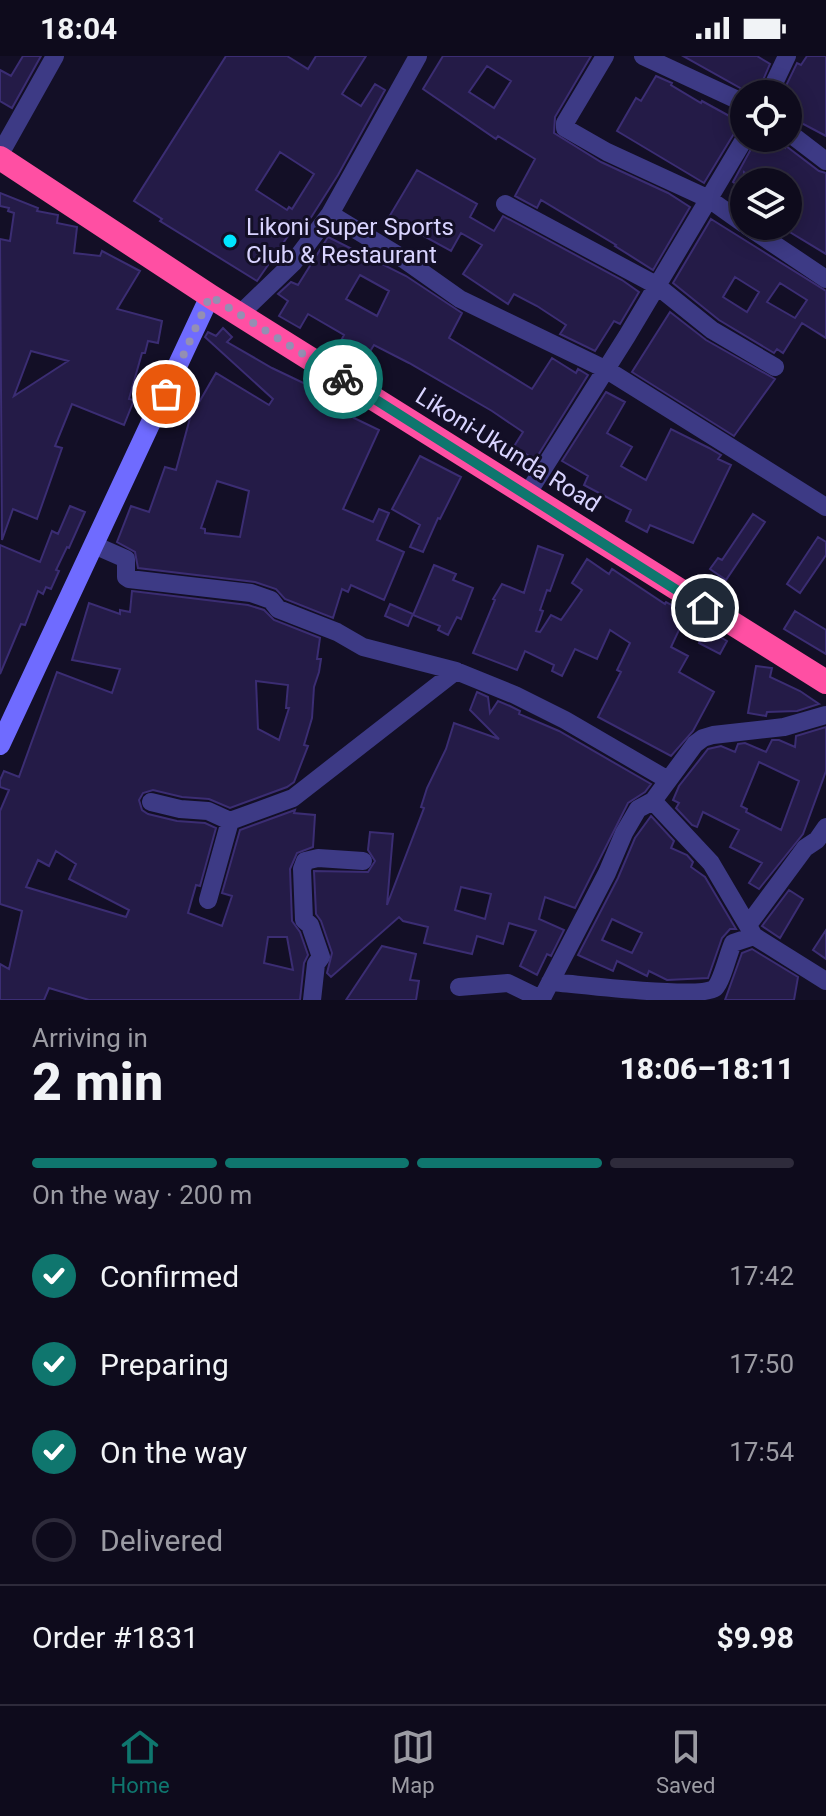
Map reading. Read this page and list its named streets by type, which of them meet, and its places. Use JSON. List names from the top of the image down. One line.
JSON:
{"streets":{"highway":["Likoni-Ukunda Road"]},"places":["Likoni Super Sports Club & Restaurant"],"page":{"status":"18:04","heading":["2 min","Arriving in","18:06–18:11"],"panel":["Order #1831","$9.98"],"bar":"On the way · 200 m","list":[["Confirmed","17:42"],["Preparing","17:50"],["On the way","17:54"],"Delivered"],"tabs":["Home","Map","Saved"]}}
